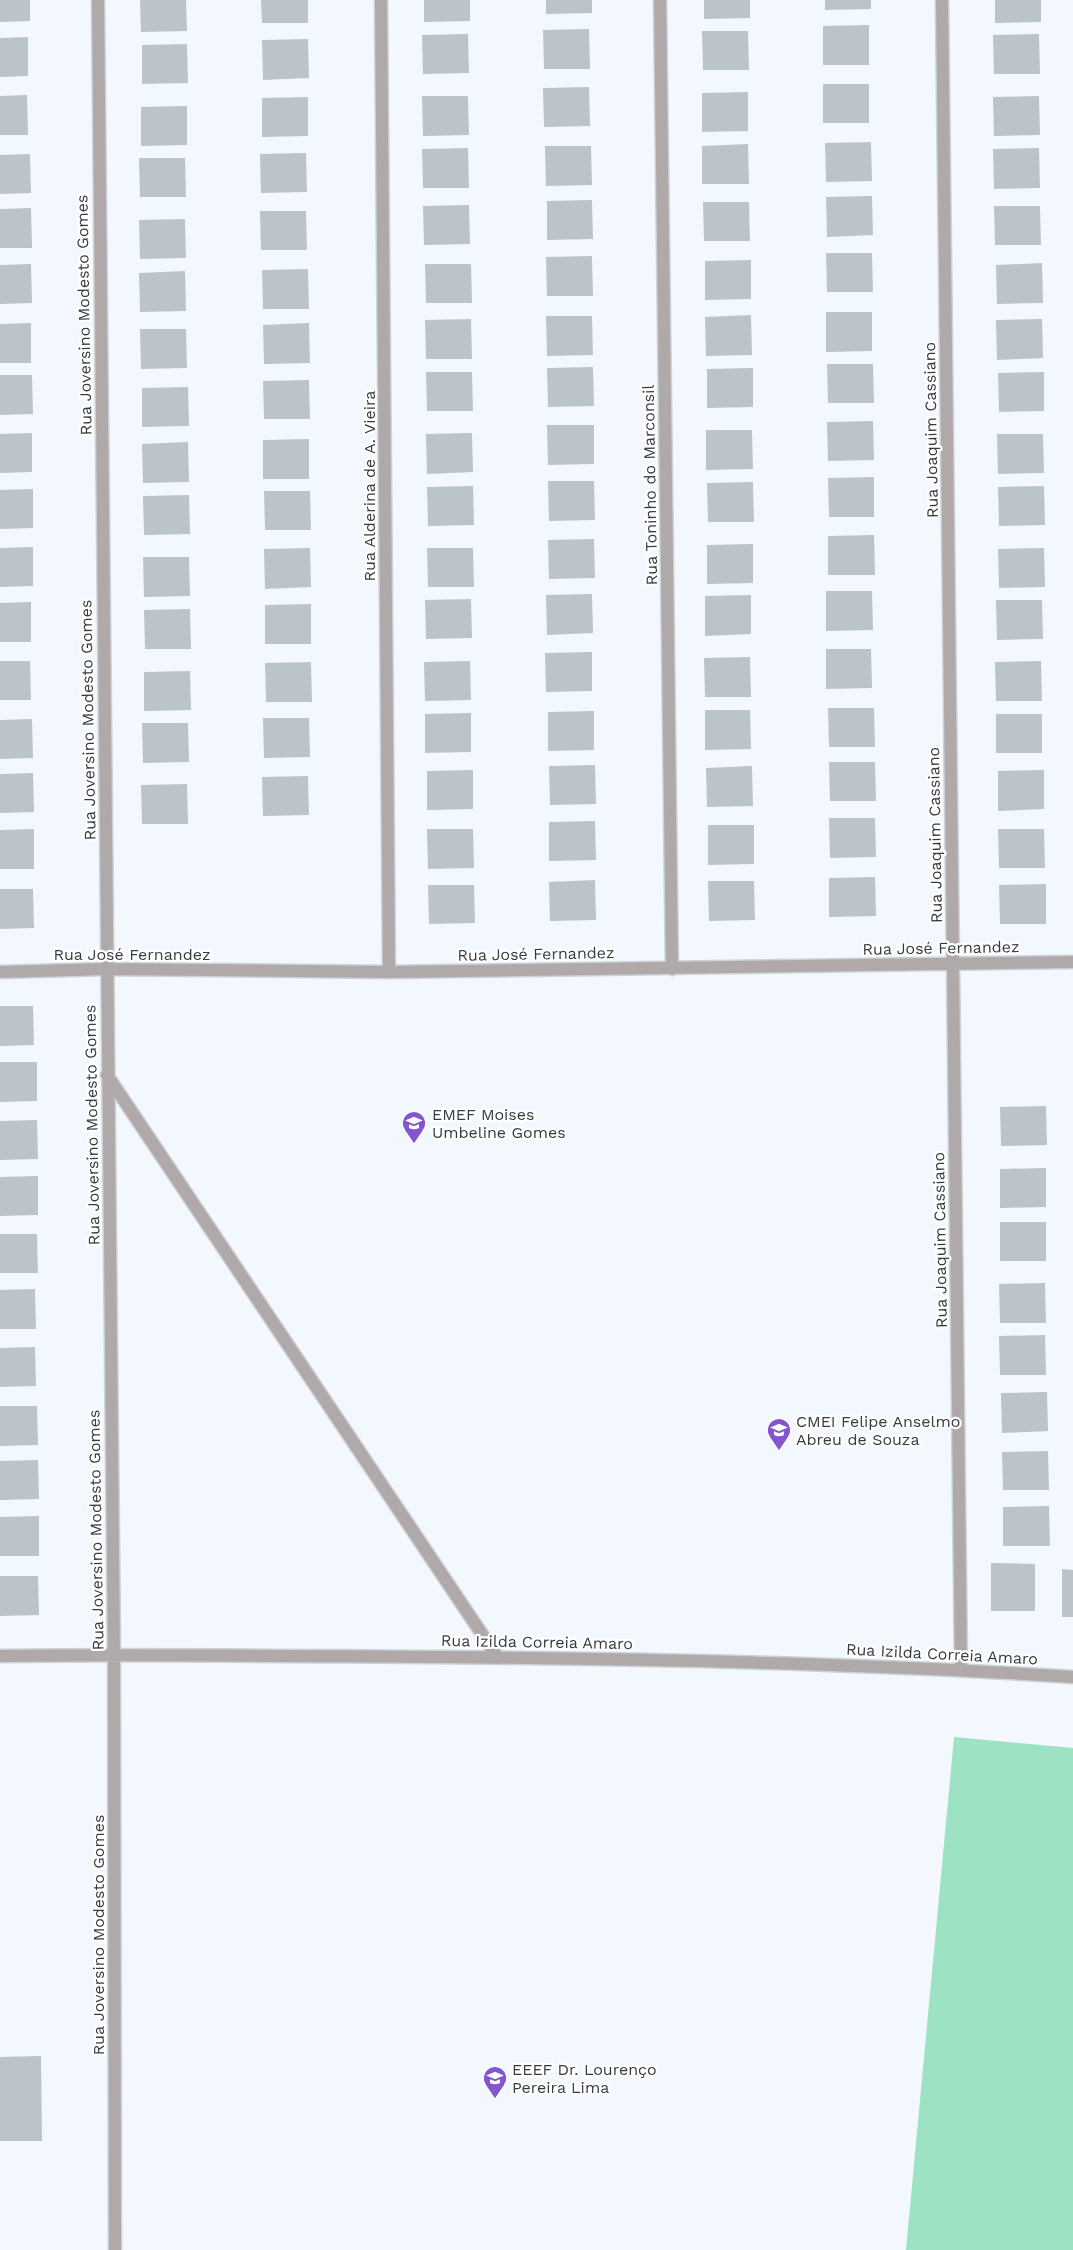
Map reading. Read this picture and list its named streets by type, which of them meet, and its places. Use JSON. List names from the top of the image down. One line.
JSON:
{"streets":{"street":["Rua Joversino Modesto Gomes","Rua Joaquim Cassiano","Rua Toninho do Marconsil","Rua Alderina de A. Vieira","Rua José Fernandez","Rua Izilda Correia Amaro"]},"crossings":[["Rua Joversino Modesto Gomes","Rua José Fernandez"],["Rua Joversino Modesto Gomes","Rua Izilda Correia Amaro"],["Rua Joaquim Cassiano","Rua José Fernandez"],["Rua Joaquim Cassiano","Rua Izilda Correia Amaro"],["Rua Toninho do Marconsil","Rua José Fernandez"],["Rua Alderina de A. Vieira","Rua José Fernandez"]],"places":{"school or university":["EMEF Moises Umbeline Gomes","CMEI Felipe Anselmo Abreu de Souza","EEEF Dr. Lourenço Pereira Lima"]}}
